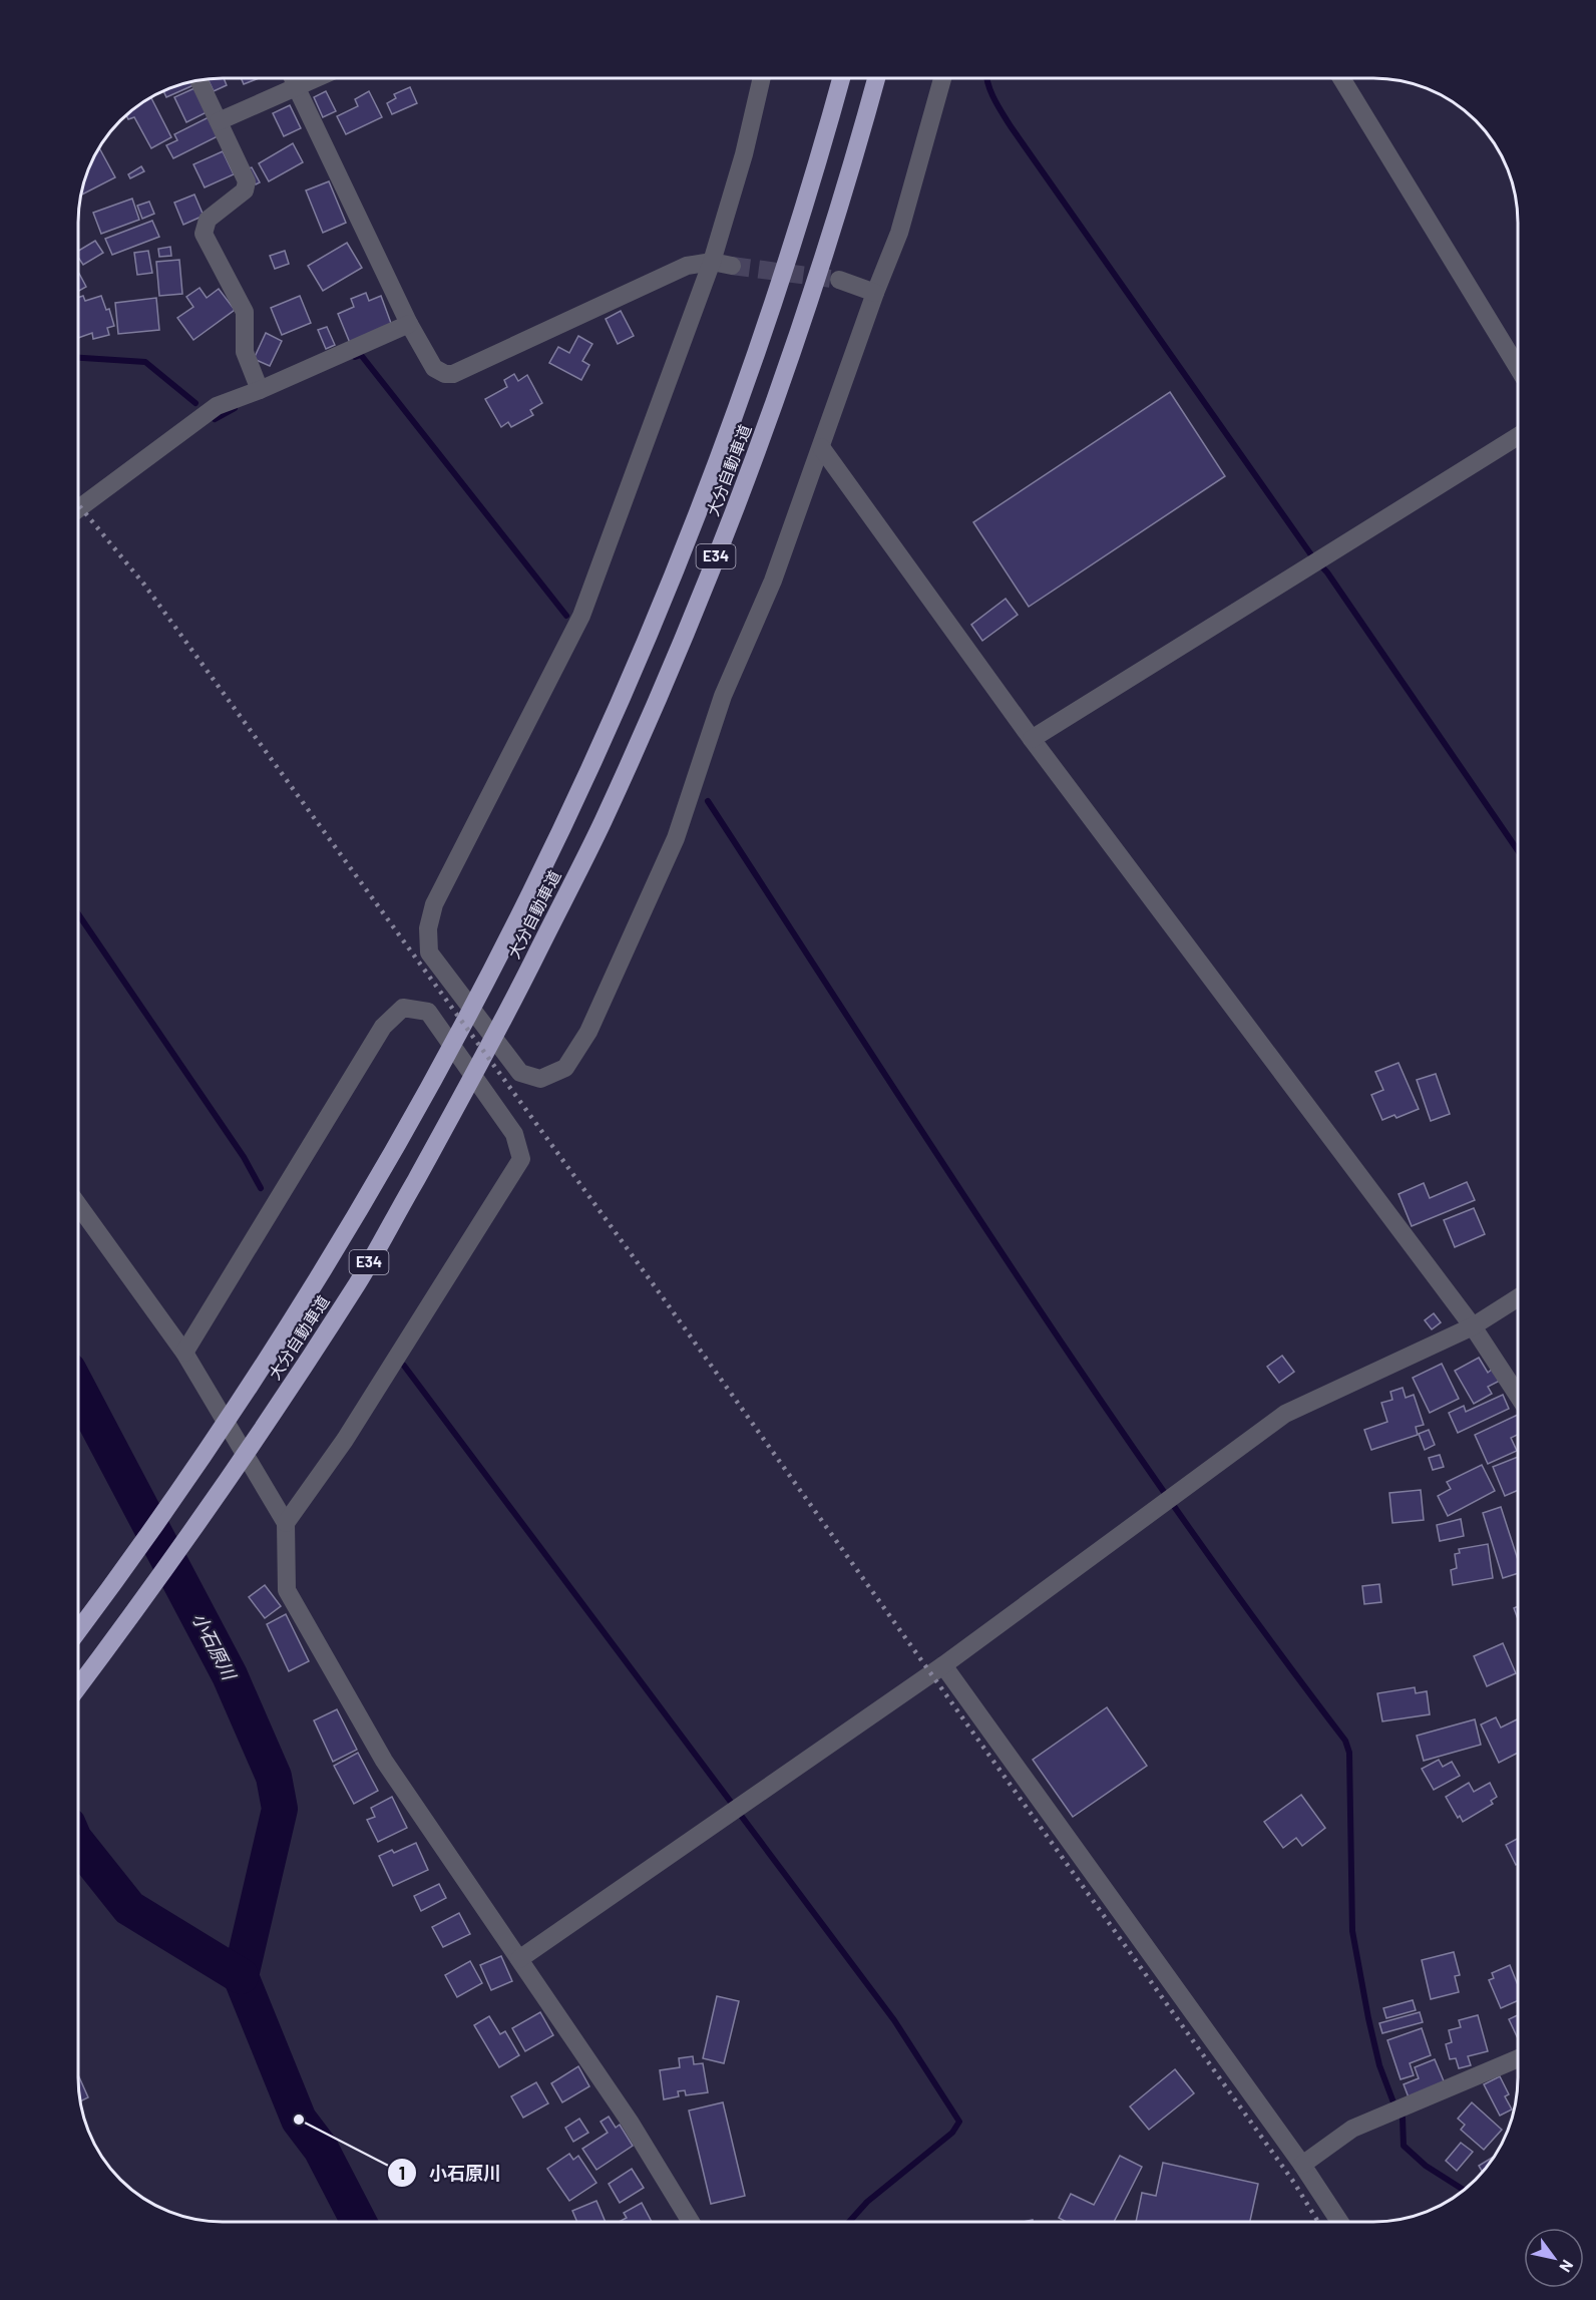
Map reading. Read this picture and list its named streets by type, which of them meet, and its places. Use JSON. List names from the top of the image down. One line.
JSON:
{"streets":{"highway":["大分自動車道","E34"]},"water":["小石原川"],"places":["小石原川"],"north":"bottom right"}
